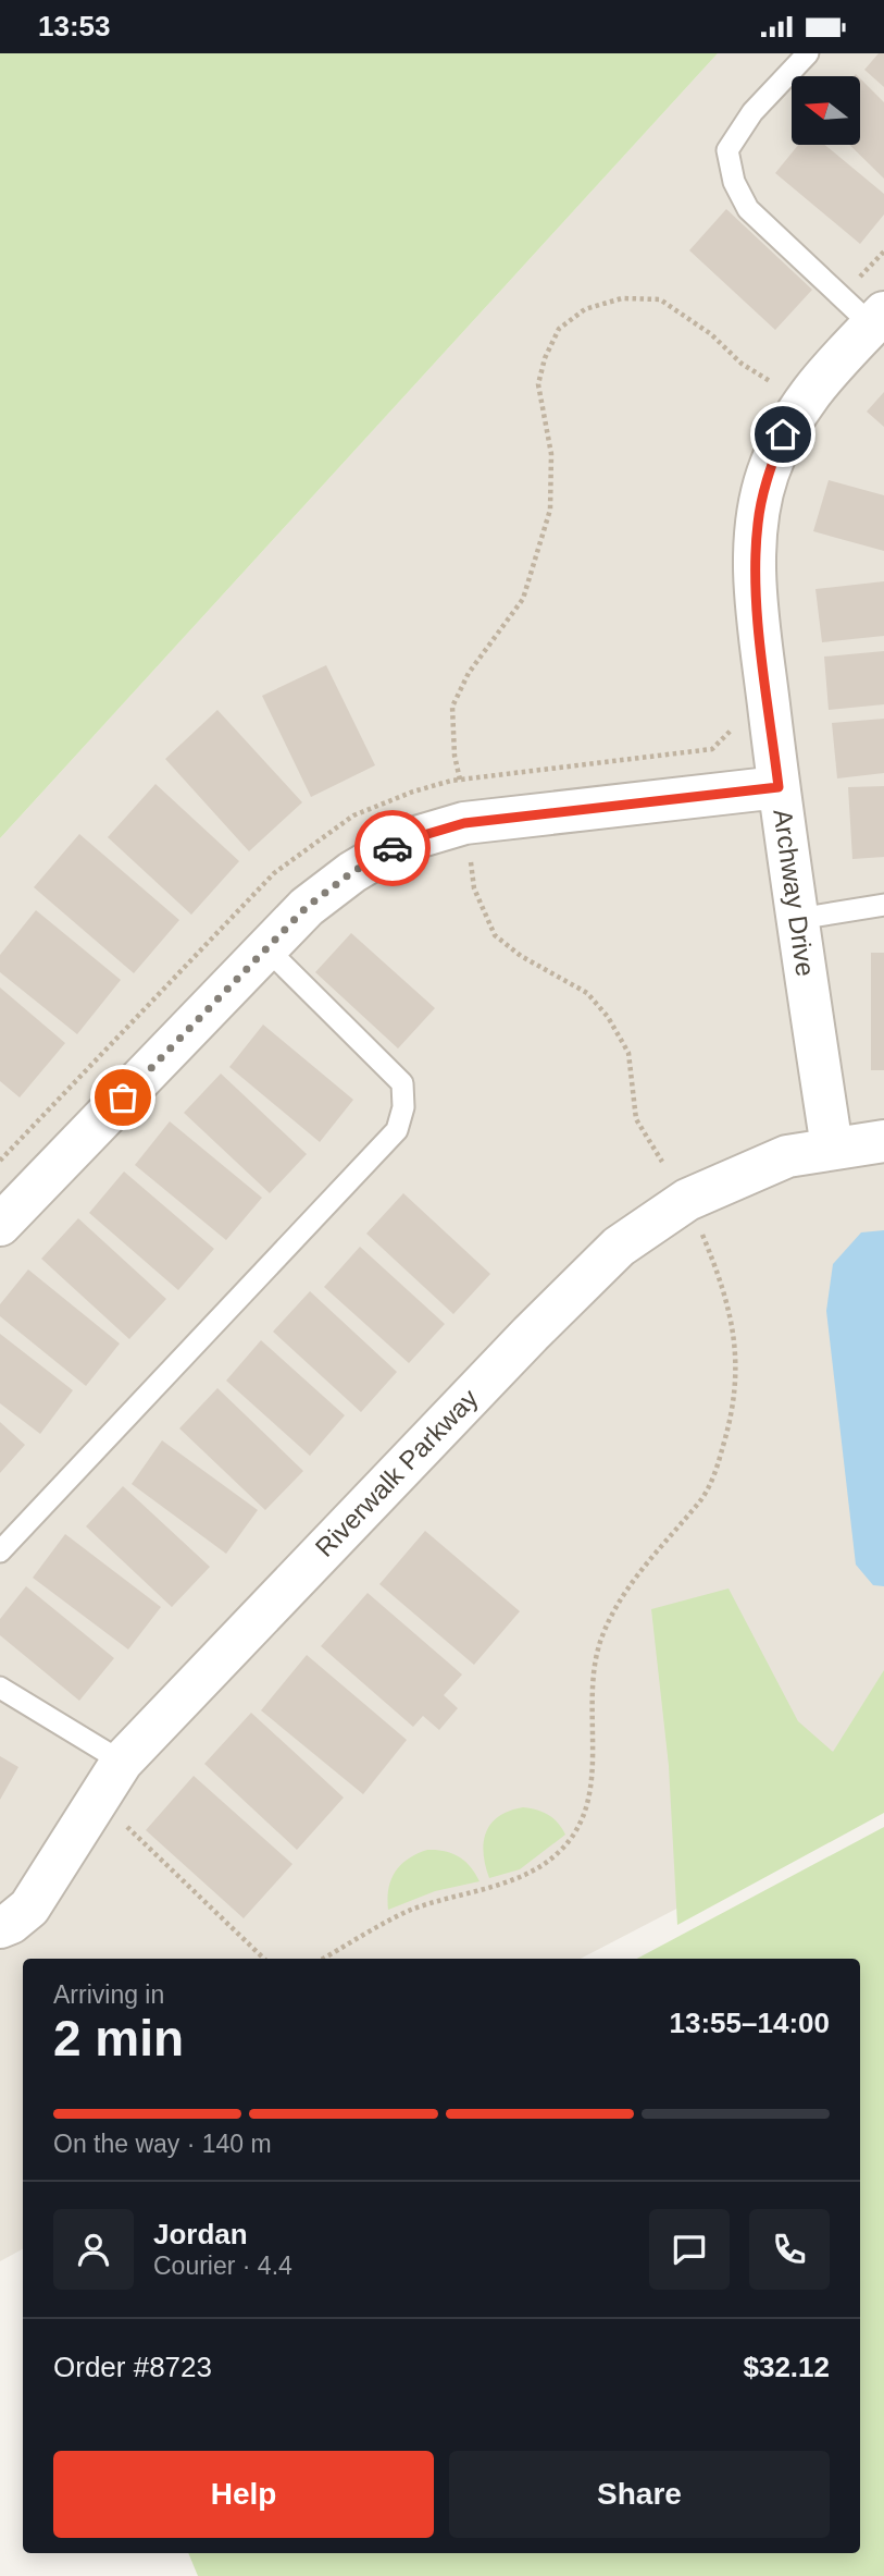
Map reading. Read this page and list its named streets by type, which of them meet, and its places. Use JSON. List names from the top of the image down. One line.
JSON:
{"streets":{"street":["Archway Drive","Riverwalk Parkway"]},"crossings":[["Archway Drive","Riverwalk Parkway"]],"north":"left","page":{"status":"13:53","heading":["2 min","Arriving in","13:55–14:00"],"panel":["Jordan","Courier · 4.4","Order #8723","$32.12"],"bar":"On the way · 140 m","buttons":["Help","Share"]}}
